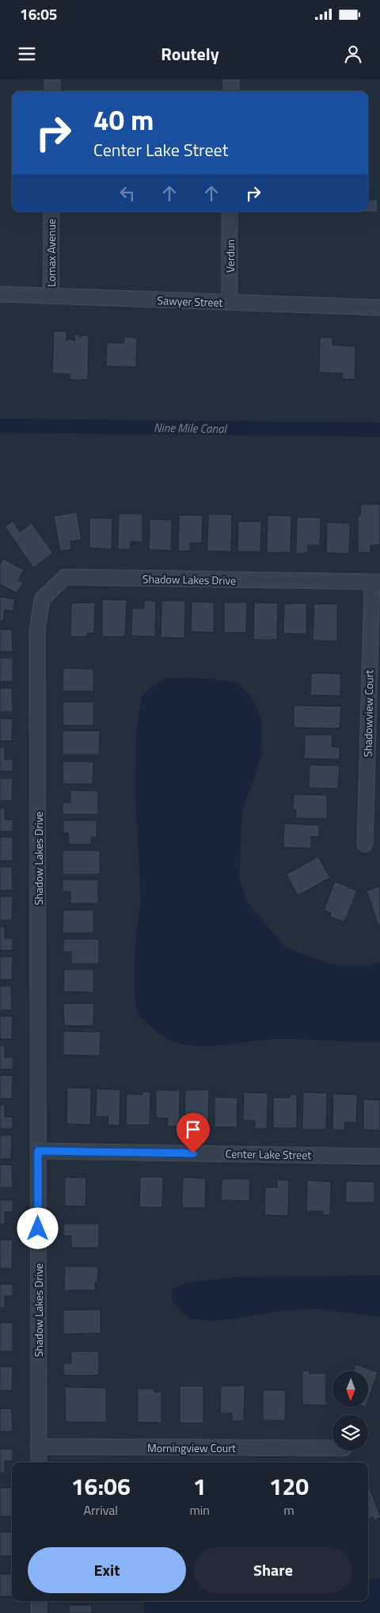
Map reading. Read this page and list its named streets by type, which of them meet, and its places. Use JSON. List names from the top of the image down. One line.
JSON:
{"streets":{"street":["Lomax Avenue","Verdun","Sawyer Street","Shadow Lakes Drive","Shadowview Court","Center Lake Street","Morningview Court"]},"crossings":[["Lomax Avenue","Sawyer Street"],["Verdun","Sawyer Street"],["Shadow Lakes Drive","Shadowview Court"],["Shadow Lakes Drive","Center Lake Street"],["Shadow Lakes Drive","Morningview Court"]],"water":["Nine Mile Canal"],"north":"bottom","page":{"status":"16:05","header":"Routely","turn":["40 m","Center Lake Street"],"eta":["16:06","Arrival","1","min","120","m"],"buttons":["Exit","Share"]}}
